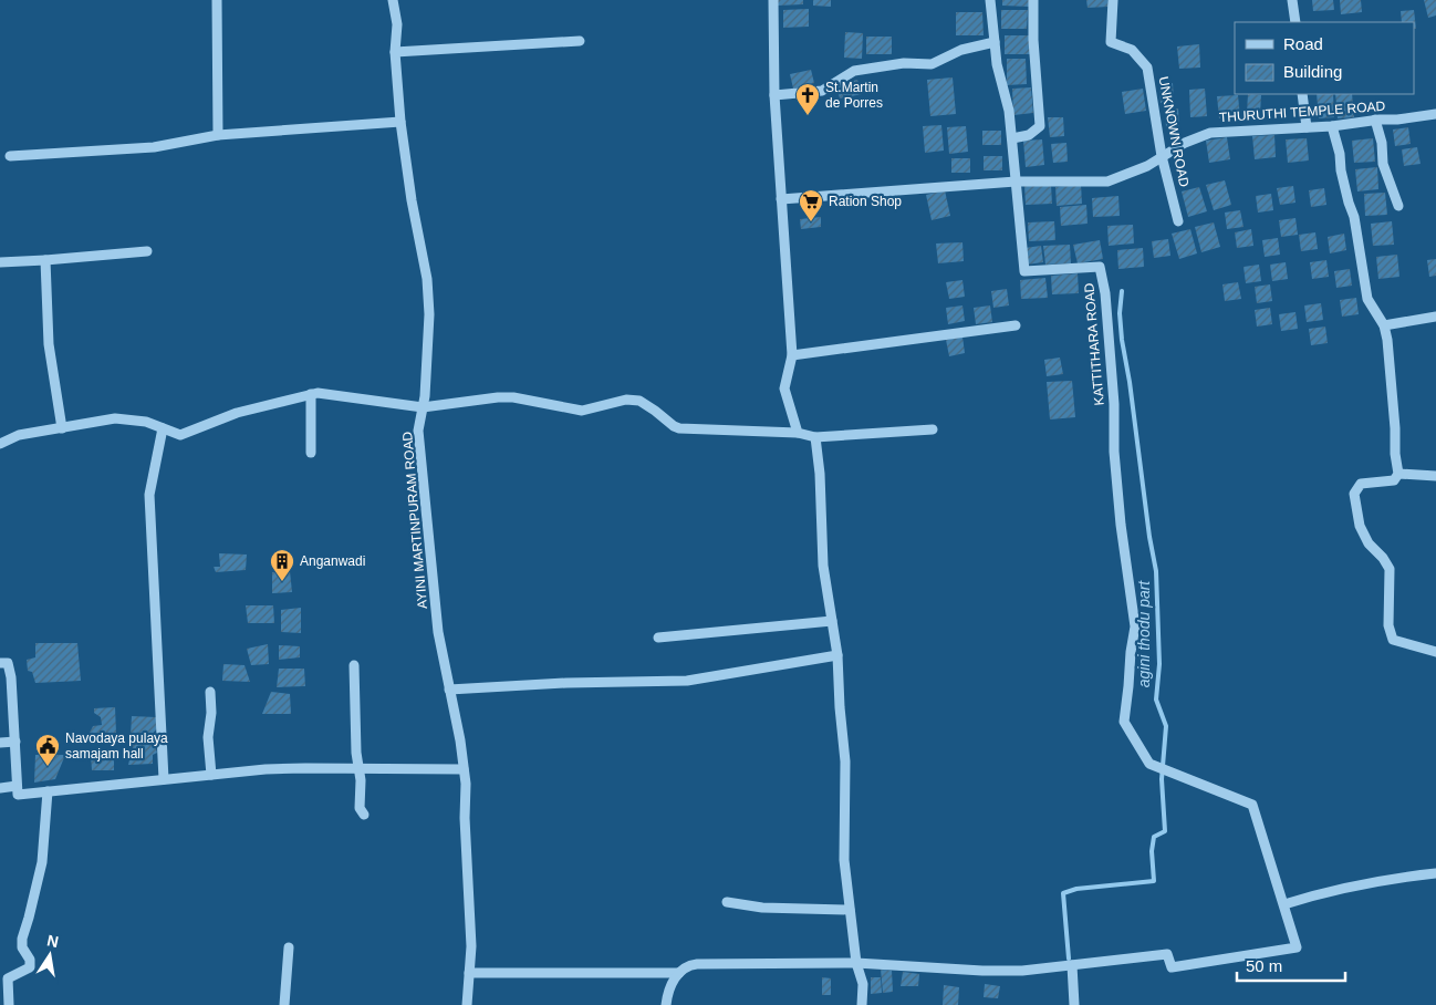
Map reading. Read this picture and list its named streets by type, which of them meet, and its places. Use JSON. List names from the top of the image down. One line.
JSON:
{"streets":{"street":["THURUTHI TEMPLE ROAD","UNKNOWN ROAD","KATTITHARA ROAD","AYINI MARTINPURAM ROAD"]},"crossings":[["THURUTHI TEMPLE ROAD","UNKNOWN ROAD"],["THURUTHI TEMPLE ROAD","KATTITHARA ROAD"]],"water":["agini thodu part"],"places":{"church":["St.Martin de Porres"],"supermarket":["Ration Shop"],"building":["Anganwadi"],"public building":["Navodaya pulaya samajam hall"]},"legend":["Road","Building"],"scale_bar":"50 m","north":"top"}
